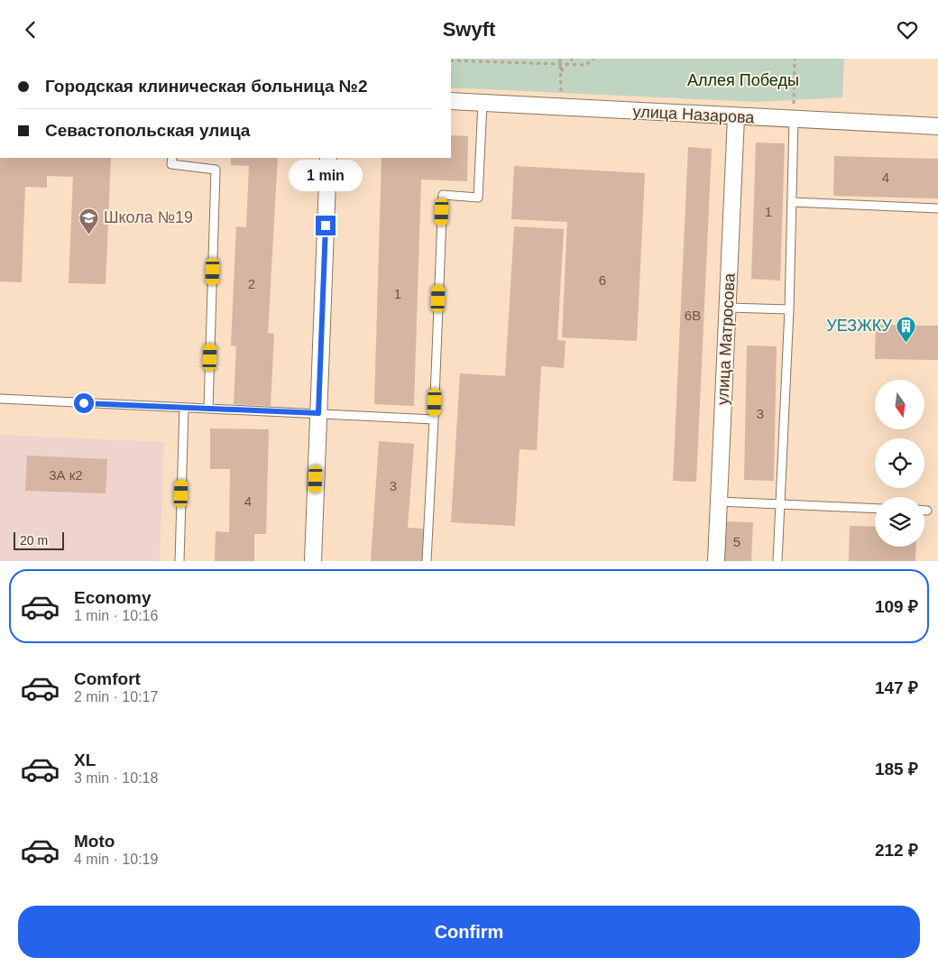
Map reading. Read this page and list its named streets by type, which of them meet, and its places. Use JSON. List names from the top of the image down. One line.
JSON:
{"streets":{"street":["улица Назарова","улица Матросова"]},"crossings":[["улица Назарова","улица Матросова"]],"parks":["Аллея Победы"],"places":{"school or university":["Школа №19"],"building":["УЕЗЖКУ"]},"house_numbers":["4","1","6","2","1","6В","3","3А к2","3","4","5"],"scale_bar":"20 m","north":"bottom","page":{"header":"Swyft","banner":["Городская клиническая больница №2","Севастопольская улица"],"bubble":"1 min","scale":"20 m","list":[{"name":"Economy","note":"1 min · 10:16","value":"109 ₽"},{"name":"Comfort","note":"2 min · 10:17","value":"147 ₽"},{"name":"XL","note":"3 min · 10:18","value":"185 ₽"},{"name":"Moto","note":"4 min · 10:19","value":"212 ₽"}],"buttons":"Confirm"}}
